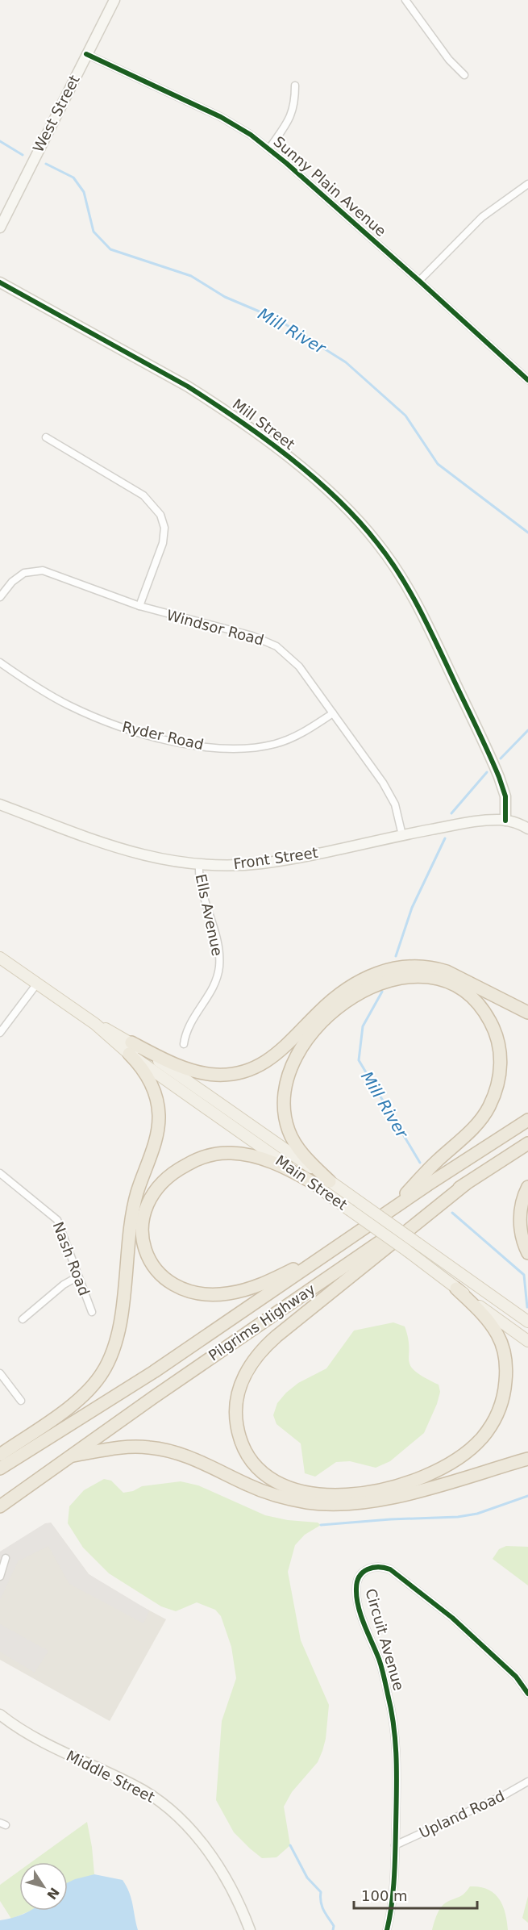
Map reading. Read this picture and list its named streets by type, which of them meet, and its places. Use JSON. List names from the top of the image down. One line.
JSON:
{"streets":{"highway":["Pilgrims Highway"],"main road":["Main Street"],"street":["West Street","Sunny Plain Avenue","Mill Street","Windsor Road","Ryder Road","Front Street","Ells Avenue","Nash Road","Circuit Avenue","Middle Street","Upland Road"]},"crossings":[["West Street","Sunny Plain Avenue"],["Mill Street","Front Street"],["Windsor Road","Ryder Road"],["Windsor Road","Front Street"],["Front Street","Ells Avenue"],["Circuit Avenue","Upland Road"]],"water":["Mill River"],"scale_bar":"100 m","north":"bottom right"}
